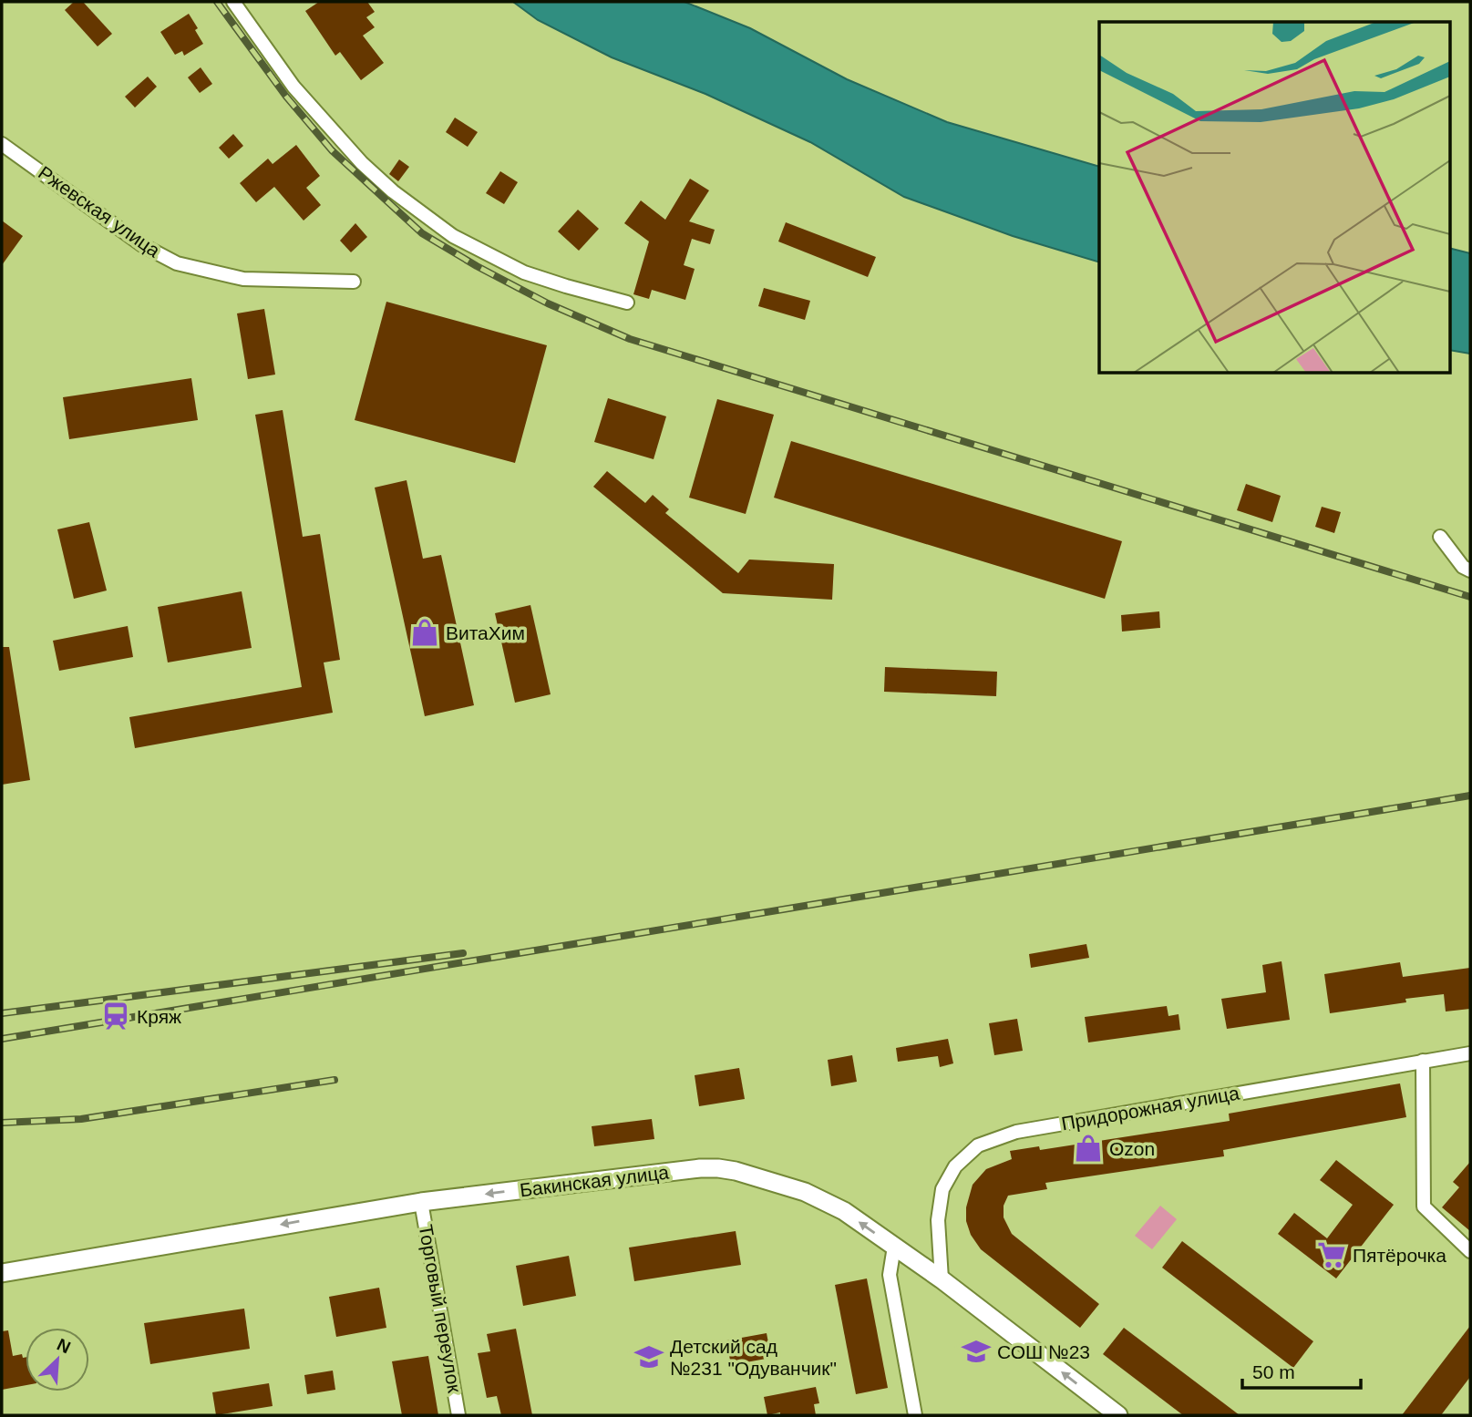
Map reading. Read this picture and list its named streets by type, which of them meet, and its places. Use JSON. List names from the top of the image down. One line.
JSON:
{"streets":{"main road":["Бакинская улица"],"street":["Ржевская улица","Придорожная улица","Торговый переулок"]},"crossings":[["Придорожная улица","Бакинская улица"],["Бакинская улица","Торговый переулок"]],"one_way":["Бакинская улица"],"places":{"shop":["ВитаХим","Ozon"],"station":["Кряж"],"supermarket":["Пятёрочка"],"school or university":["СОШ №23","Детский сад №231 \"Одуванчик\""]},"scale_bar":"50 m","north":"top right"}
